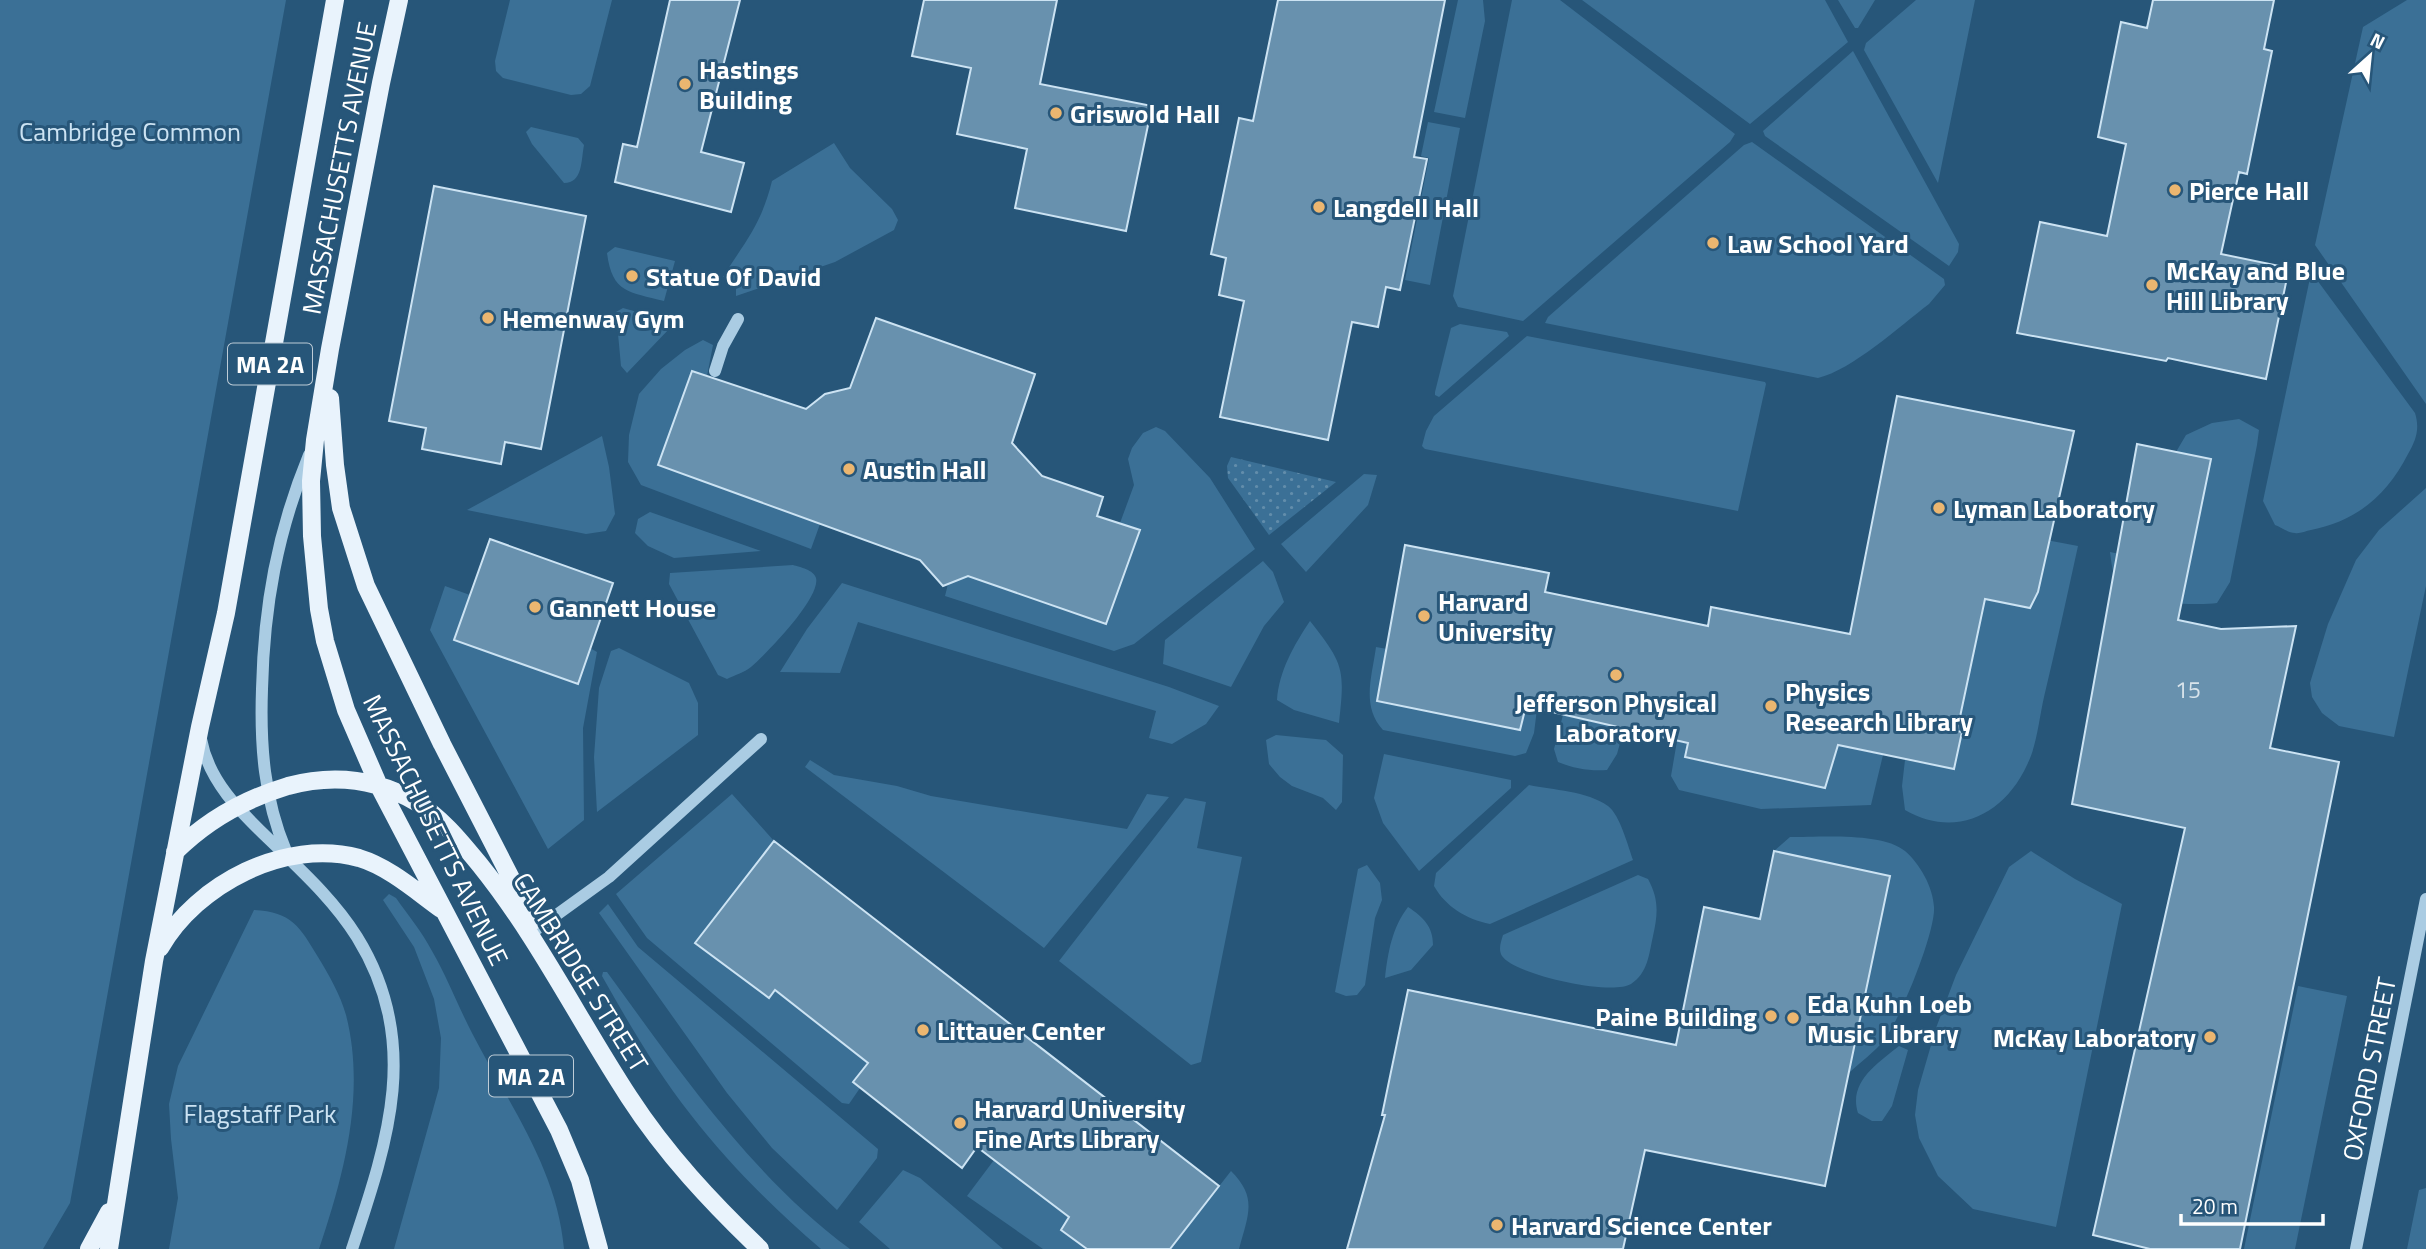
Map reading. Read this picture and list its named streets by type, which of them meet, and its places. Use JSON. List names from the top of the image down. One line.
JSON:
{"streets":{"main road":["MASSACHUSETTS AVENUE","MA 2A","CAMBRIDGE STREET"],"street":["OXFORD STREET"]},"crossings":[["MASSACHUSETTS AVENUE","CAMBRIDGE STREET"]],"parks":["Cambridge Common","Flagstaff Park"],"places":["Hastings Building","Griswold Hall","Pierce Hall","Langdell Hall","Law School Yard","Statue Of David","McKay and Blue Hill Library","Hemenway Gym","Austin Hall","Lyman Laboratory","Gannett House","Harvard University","Jefferson Physical Laboratory","Physics Research Library","Paine Building","Eda Kuhn Loeb Music Library","Littauer Center","McKay Laboratory","Harvard University Fine Arts Library","Harvard Science Center"],"house_numbers":["15"],"scale_bar":"20 m","north":"top right"}
